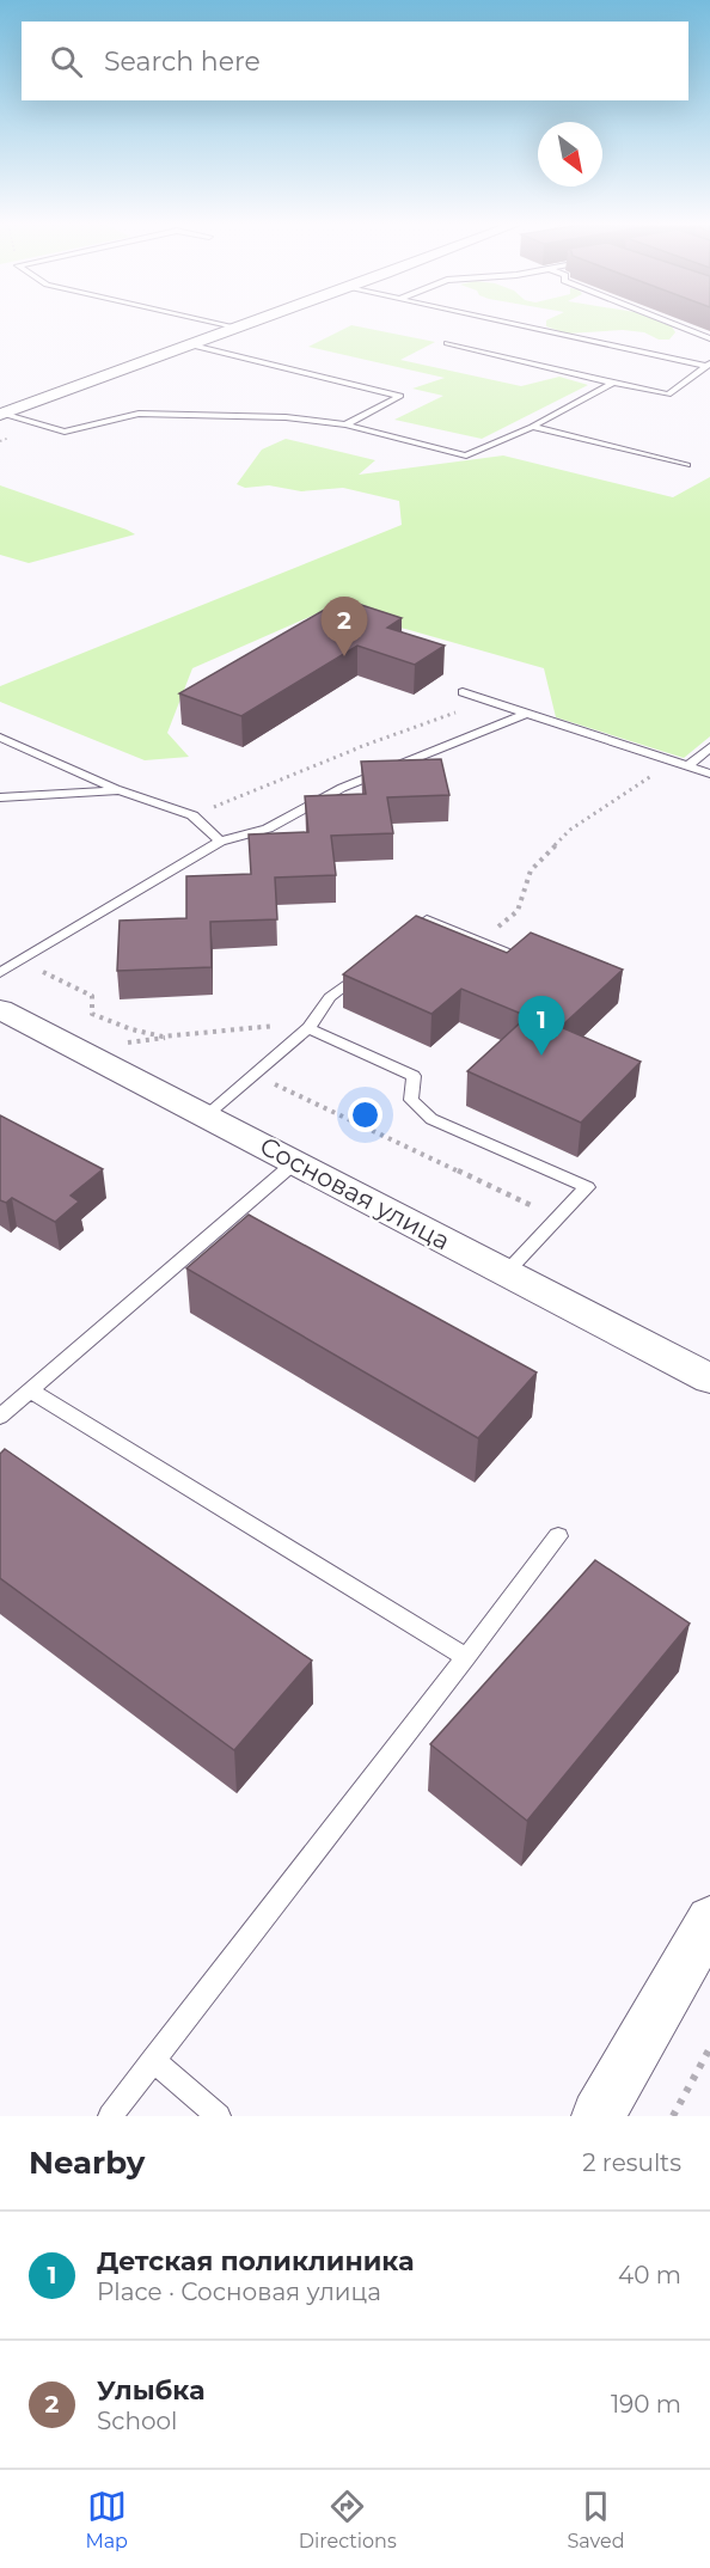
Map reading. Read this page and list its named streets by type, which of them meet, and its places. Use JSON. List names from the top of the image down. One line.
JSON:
{"streets":{"street":["Сосновая улица"]},"north":"bottom right","page":{"search":"Search here","pins":["2","1"],"heading":["Nearby","2 results"],"list":[{"mark":"1","name":"Детская поликлиника","note":"Place · Сосновая улица","value":"40 m"},{"mark":"2","name":"Улыбка","note":"School","value":"190 m"}],"nav":["Map","Directions","Saved"]}}
